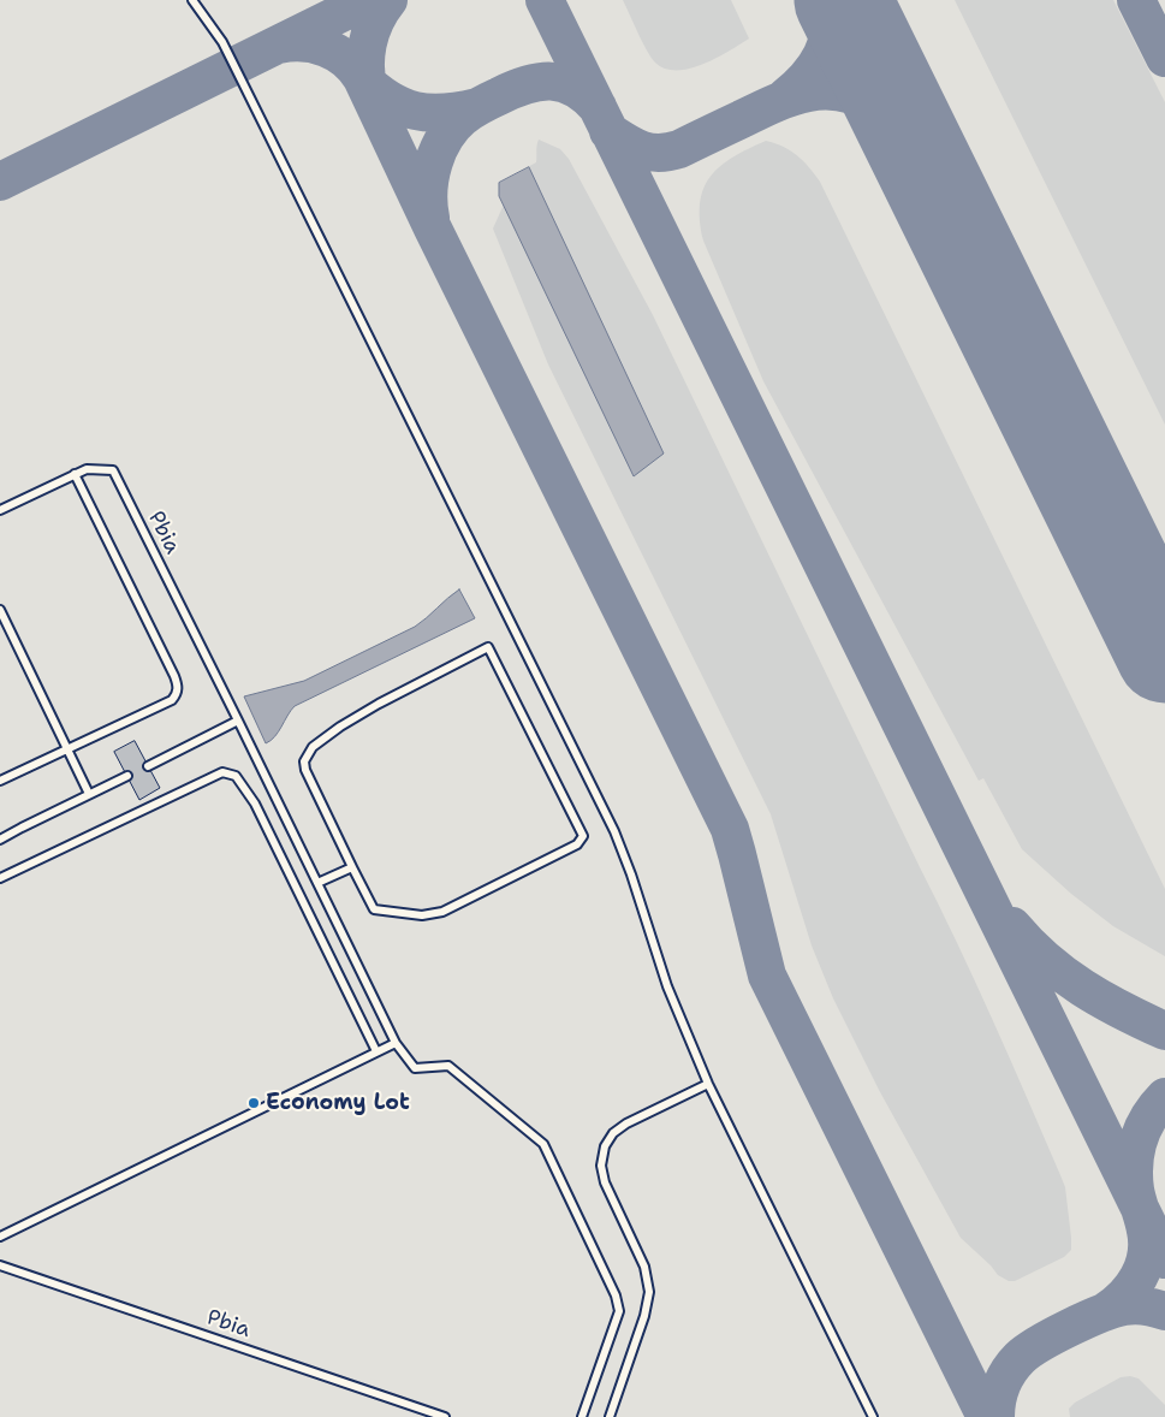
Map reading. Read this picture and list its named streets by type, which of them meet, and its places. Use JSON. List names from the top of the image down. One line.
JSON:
{"streets":{"lane":["Pbia"]},"places":["Economy Lot"]}
